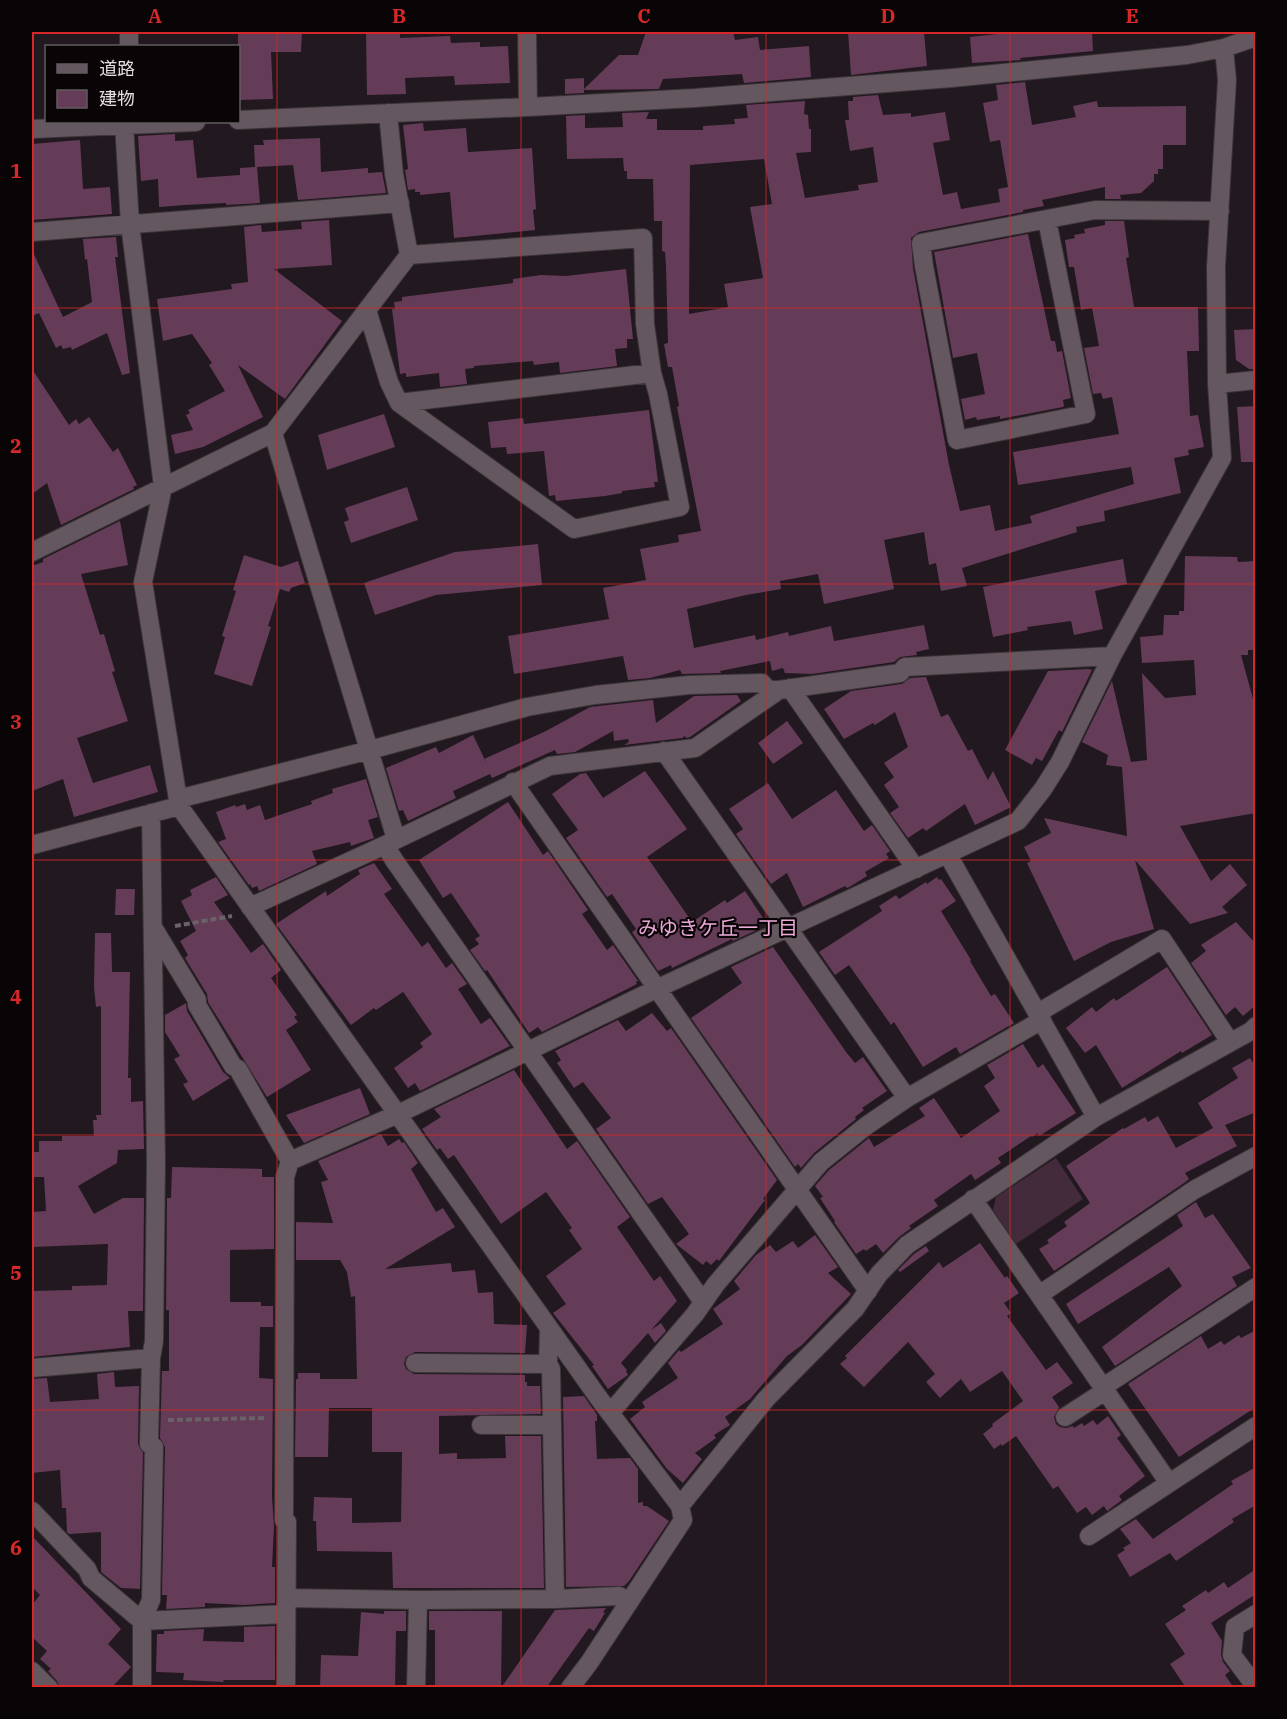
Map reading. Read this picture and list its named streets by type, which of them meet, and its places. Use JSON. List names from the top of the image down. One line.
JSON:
{"districts":["みゆきケ丘一丁目"],"legend":["道路","建物"],"grid":{"columns":["A","B","C","D","E"],"rows":["1","2","3","4","5","6"]}}
